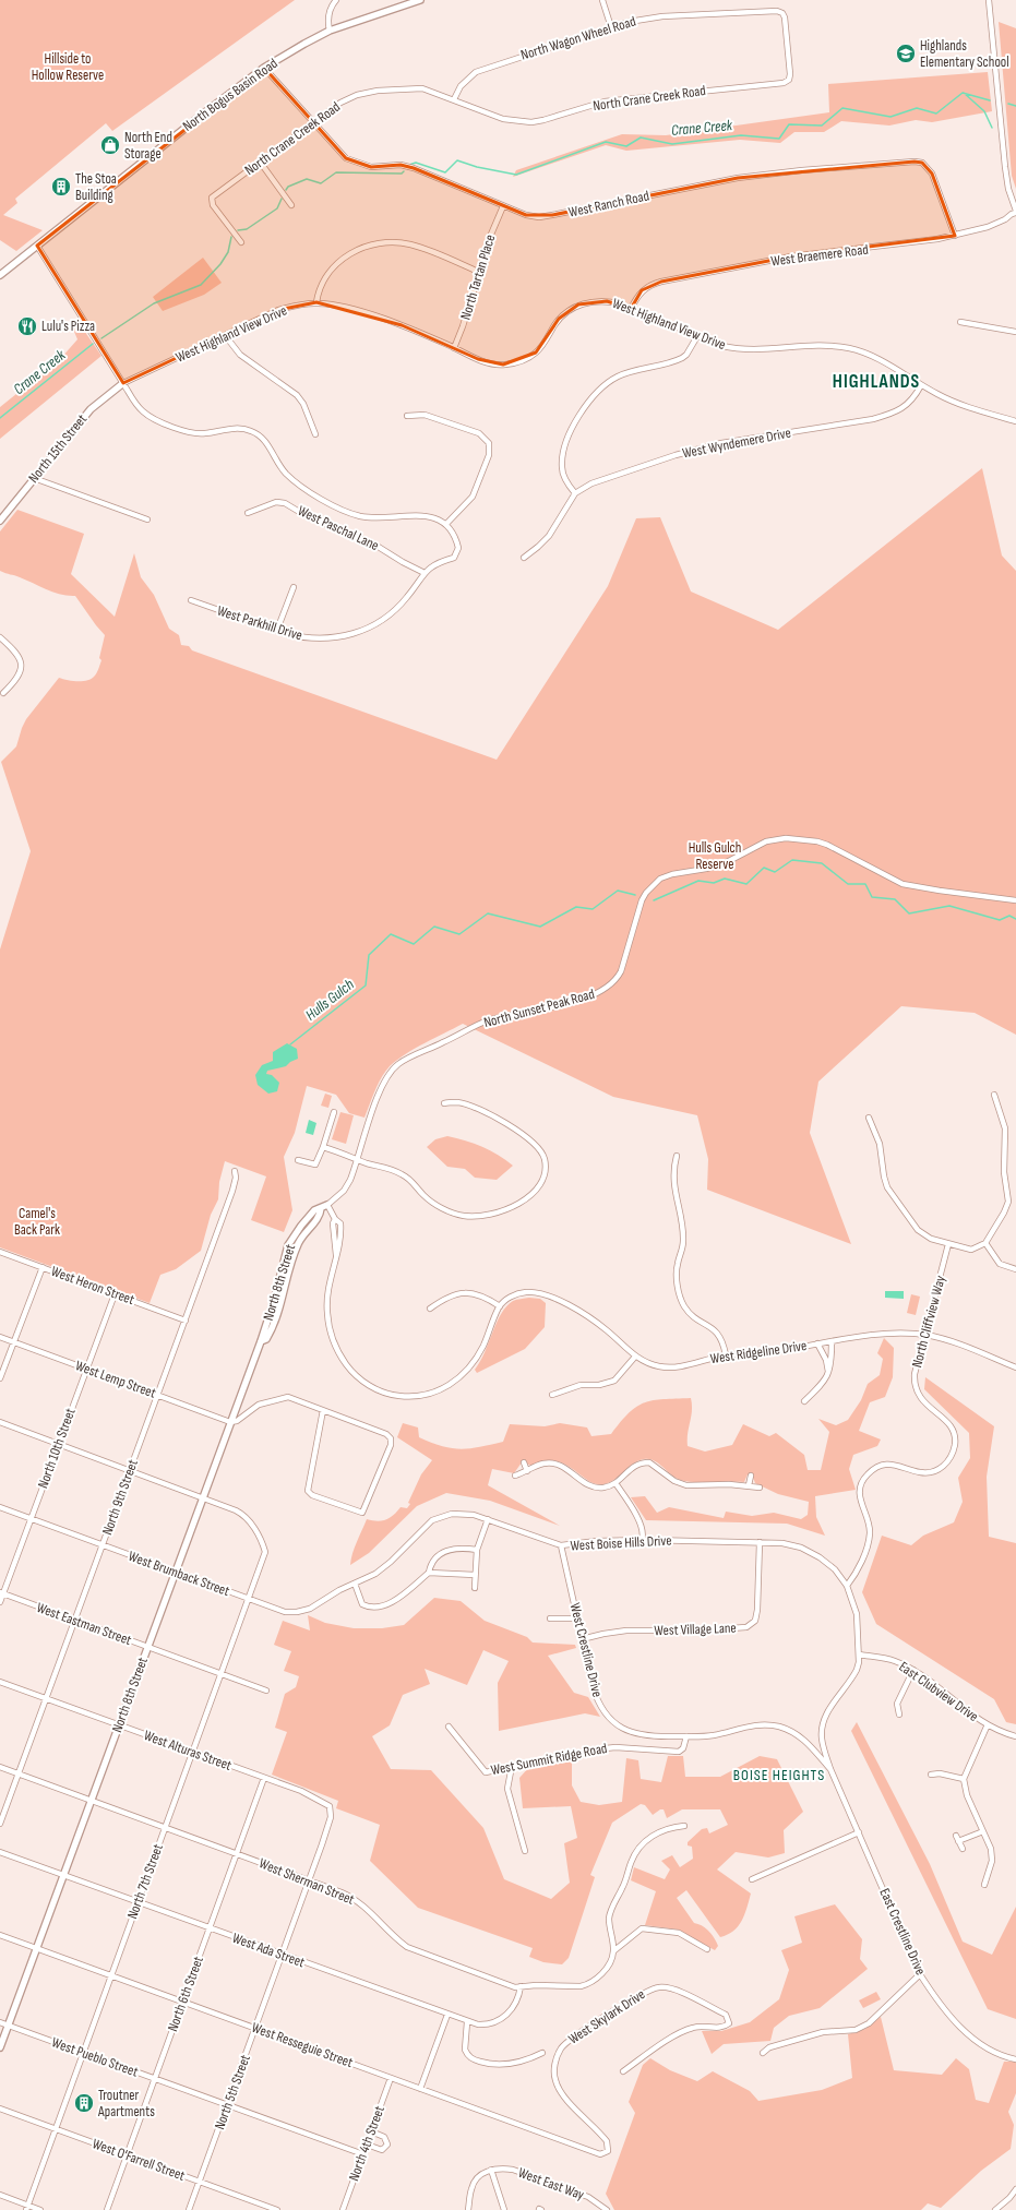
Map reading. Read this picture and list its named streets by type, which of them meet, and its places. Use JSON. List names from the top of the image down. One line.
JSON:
{"streets":{"street":["North Wagon Wheel Road","North Bogus Basin Road","North Crane Creek Road","West Ranch Road","West Braemere Road","North Tartan Place","West Highland View Drive","West Wyndemere Drive","North 15th Street","West Paschal Lane","West Parkhill Drive","North Sunset Peak Road","North 8th Street","West Heron Street","North Cliffview Way","West Ridgeline Drive","West Lemp Street","North 10th Street","North 9th Street","West Boise Hills Drive","West Brumback Street","West Eastman Street","West Village Lane","West Crestline Drive","East Clubview Drive","West Alturas Street","West Summit Ridge Road","North 7th Street","West Sherman Street","East Crestline Drive","West Ada Street","North 6th Street","West Skylark Drive","West Resseguie Street","West Pueblo Street","North 5th Street","North 4th Street","West O'Farrell Street","West East Way"]},"crossings":[["North Wagon Wheel Road","North Crane Creek Road"],["North Bogus Basin Road","West Ranch Road"],["North Crane Creek Road","West Ranch Road"],["West Ranch Road","West Braemere Road"],["West Ranch Road","North Tartan Place"],["West Braemere Road","West Highland View Drive"],["North Tartan Place","West Highland View Drive"],["West Highland View Drive","West Wyndemere Drive"],["West Highland View Drive","North 15th Street"],["West Paschal Lane","West Parkhill Drive"],["North Sunset Peak Road","North 8th Street"],["North 8th Street","West Ridgeline Drive"],["North 8th Street","West Lemp Street"],["North 8th Street","West Brumback Street"],["North 8th Street","West Eastman Street"],["North 8th Street","West Alturas Street"],["North 8th Street","North 7th Street"],["North 8th Street","West Sherman Street"],["North 8th Street","West Ada Street"],["North 8th Street","West Resseguie Street"],["North 8th Street","West Pueblo Street"],["West Heron Street","North 10th Street"],["West Heron Street","North 9th Street"],["North Cliffview Way","West Ridgeline Drive"],["North Cliffview Way","West Boise Hills Drive"],["West Lemp Street","North 10th Street"],["West Lemp Street","North 9th Street"],["North 10th Street","West Brumback Street"],["North 10th Street","West Eastman Street"],["North 9th Street","West Brumback Street"],["North 9th Street","West Eastman Street"],["North 9th Street","West Alturas Street"],["North 9th Street","West Sherman Street"],["West Boise Hills Drive","West Brumback Street"],["West Boise Hills Drive","West Village Lane"],["West Boise Hills Drive","West Crestline Drive"],["West Boise Hills Drive","East Clubview Drive"],["West Boise Hills Drive","East Crestline Drive"],["West Brumback Street","North 7th Street"],["West Eastman Street","North 7th Street"],["West Village Lane","West Crestline Drive"],["West Crestline Drive","West Summit Ridge Road"],["West Crestline Drive","East Crestline Drive"],["West Alturas Street","North 7th Street"],["West Alturas Street","North 6th Street"],["West Alturas Street","North 5th Street"],["North 7th Street","West Sherman Street"],["North 7th Street","West Ada Street"],["North 7th Street","West Resseguie Street"],["North 7th Street","West Pueblo Street"],["North 7th Street","West O'Farrell Street"],["West Sherman Street","West Ada Street"],["West Sherman Street","North 6th Street"],["West Sherman Street","North 5th Street"],["West Ada Street","North 6th Street"],["West Ada Street","North 5th Street"],["North 6th Street","West Resseguie Street"],["North 6th Street","West Pueblo Street"],["North 6th Street","West O'Farrell Street"],["West Skylark Drive","West Resseguie Street"],["West Resseguie Street","North 5th Street"],["West Resseguie Street","North 4th Street"],["West Pueblo Street","North 5th Street"],["West Pueblo Street","North 4th Street"],["North 5th Street","West O'Farrell Street"]],"districts":["HIGHLANDS","BOISE HEIGHTS"],"water":["Crane Creek","Hulls Gulch"],"parks":["Hillside to Hollow Reserve","Hulls Gulch Reserve","Camel's Back Park"],"places":{"school or university":["Highlands Elementary School"],"shop":["North End Storage"],"building":["The Stoa Building","Troutner Apartments"],"restaurant":["Lulu's Pizza"]}}
